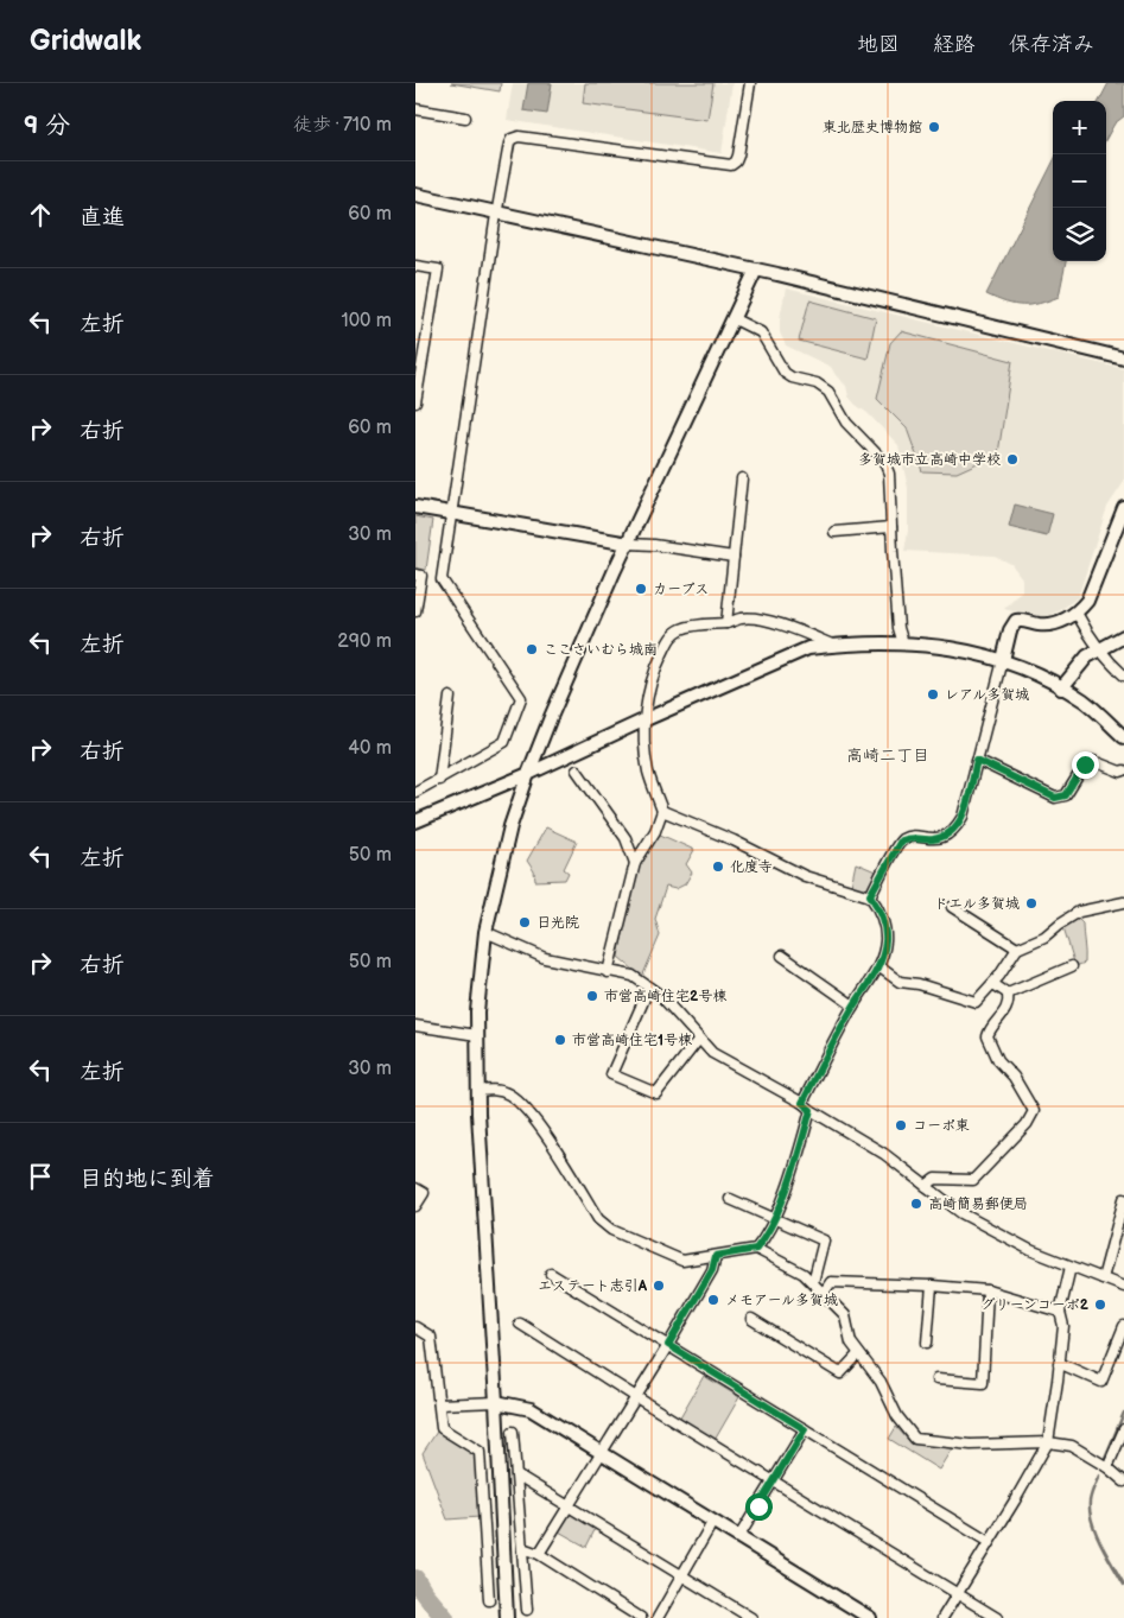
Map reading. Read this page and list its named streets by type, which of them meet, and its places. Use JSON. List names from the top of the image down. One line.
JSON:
{"districts":["高崎二丁目"],"places":["東北歴史博物館","多賀城市立高崎中学校","カーブス","ここさいむら城南","レアル多賀城","化度寺","ドエル多賀城","日光院","市営高崎住宅2号棟","市営高崎住宅1号棟","コーポ東","高崎簡易郵便局","エステート志引A","メモアール多賀城","グリーンコーポ2"],"page":{"header":"Gridwalk","nav":["地図","経路","保存済み"],"heading":["9 分","徒歩 · 710 m"],"map_buttons":["+","−"],"list":[["直進","60 m"],["左折","100 m"],["右折","60 m"],["右折","30 m"],["左折","290 m"],["右折","40 m"],["左折","50 m"],["右折","50 m"],["左折","30 m"],"目的地に到着"]}}
